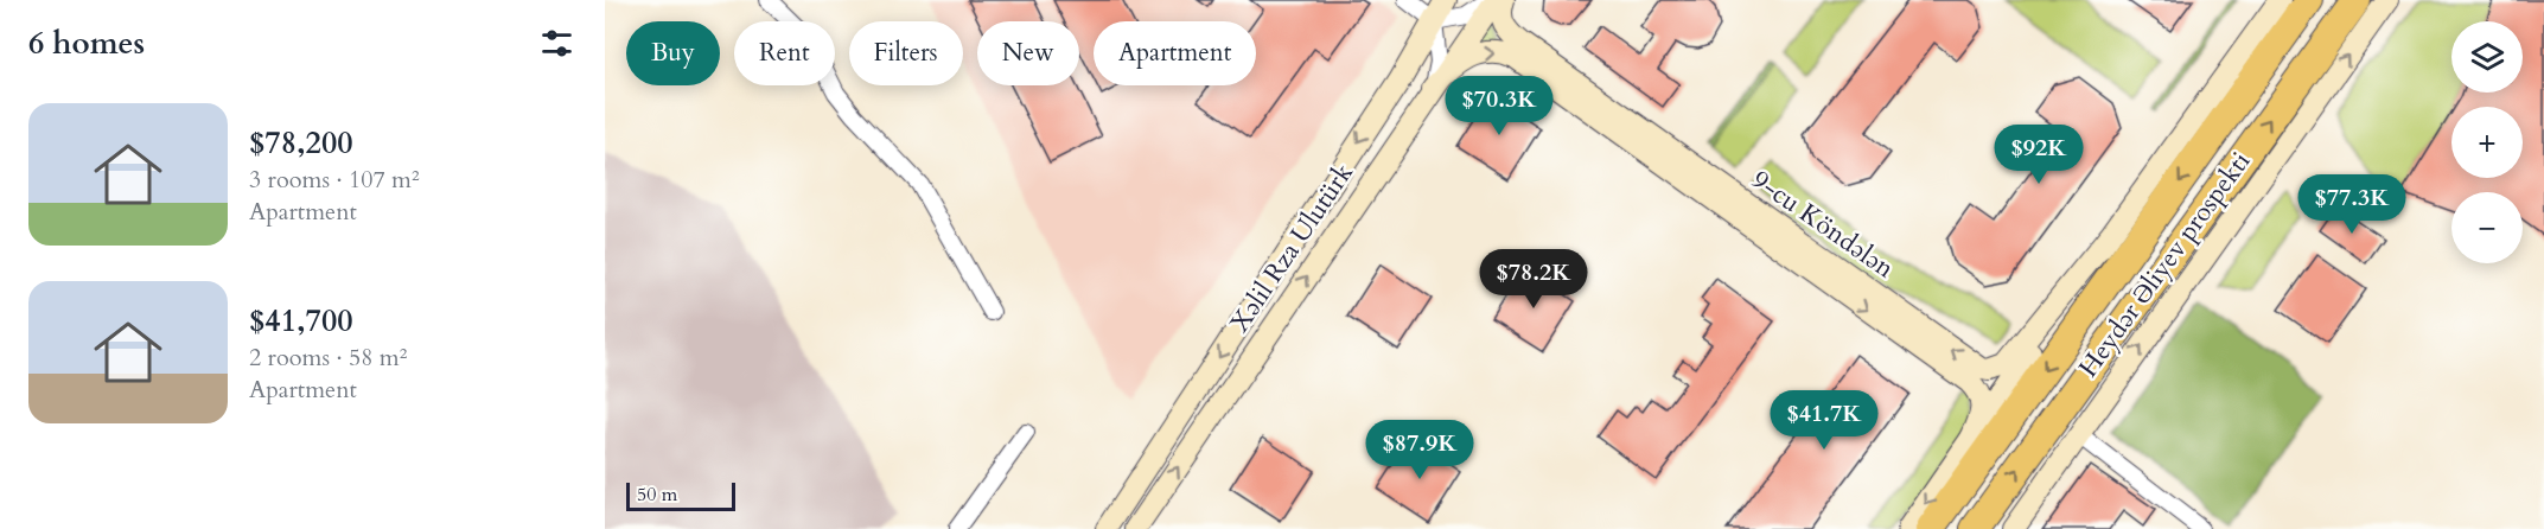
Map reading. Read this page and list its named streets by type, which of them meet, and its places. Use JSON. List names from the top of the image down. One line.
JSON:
{"streets":{"highway":["Heydər Əliyev prospekti"],"main road":["9-cu Köndələn","Xəlil Rza Ulutürk"]},"crossings":[["9-cu Köndələn","Xəlil Rza Ulutürk"]],"scale_bar":"50 m","page":{"heading":"6 homes","map_buttons":["+","−"],"chip":["Buy","Rent","Filters","New","Apartment"],"price":["$70.3K","$92K","$77.3K","$78.2K","$41.7K","$87.9K"],"list":[{"name":"$78,200","note":"3 rooms · 107 m² · Apartment"},{"name":"$41,700","note":"2 rooms · 58 m² · Apartment"}],"scale":"50 m"}}
